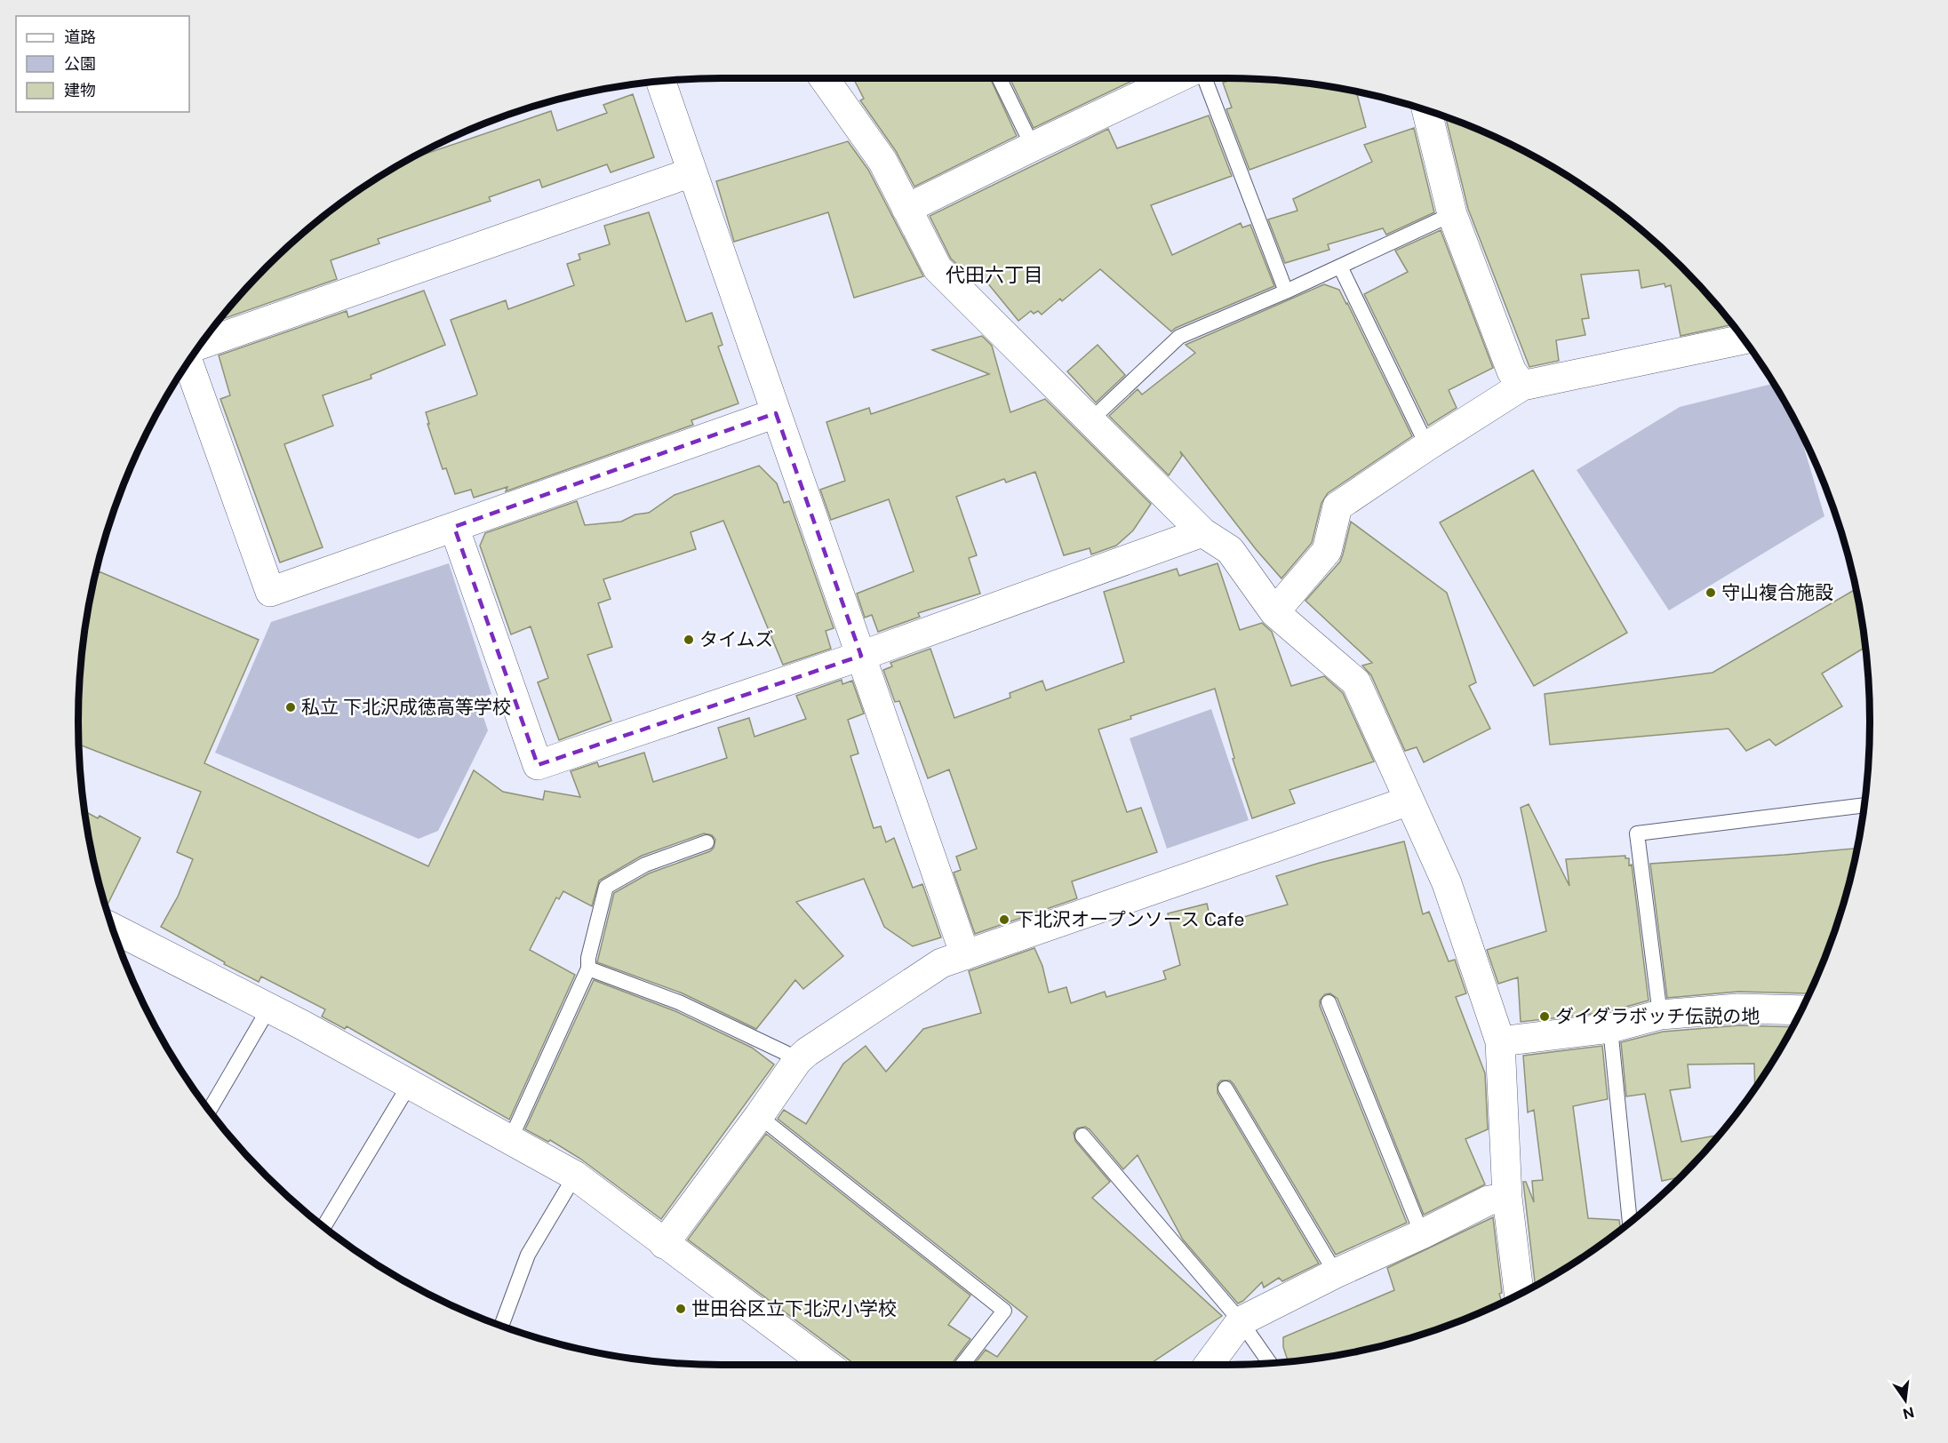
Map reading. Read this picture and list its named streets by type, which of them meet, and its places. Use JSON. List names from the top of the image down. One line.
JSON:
{"districts":["代田六丁目"],"places":["守山複合施設","タイムズ","私立 下北沢成徳高等学校","下北沢オープンソース Cafe","ダイダラボッチ伝説の地","世田谷区立下北沢小学校"],"legend":["道路","公園","建物"],"north":"bottom"}
